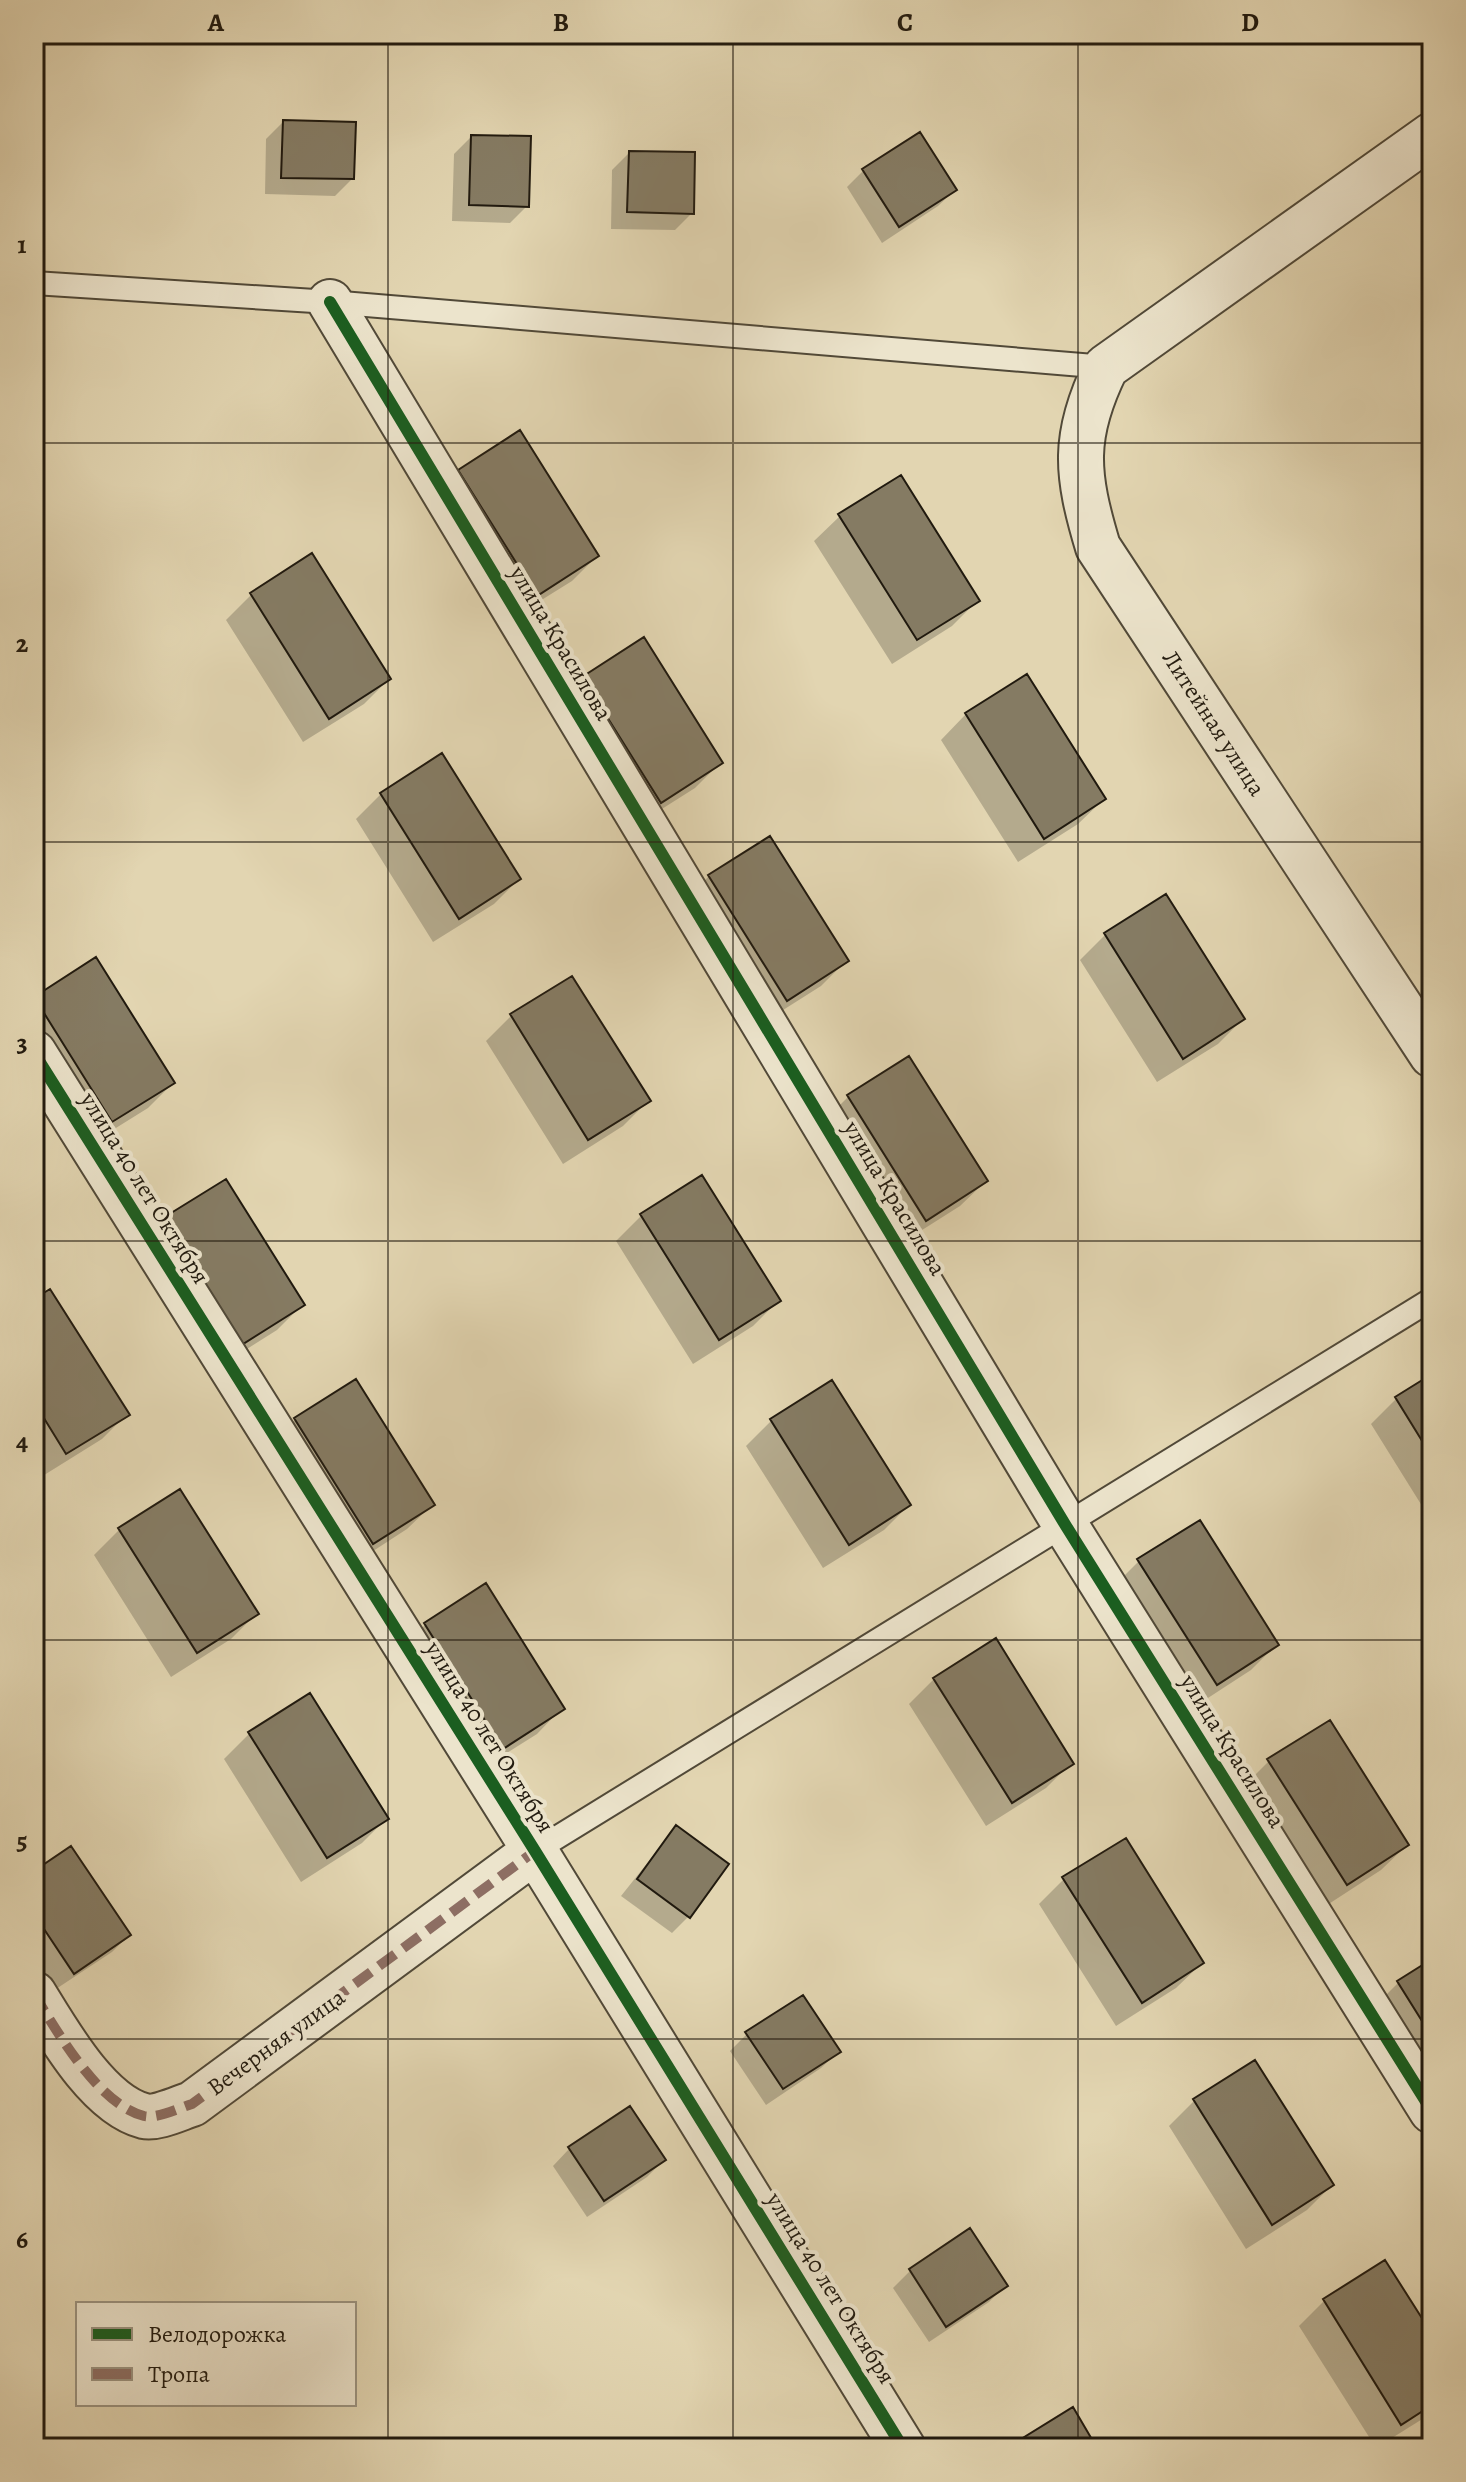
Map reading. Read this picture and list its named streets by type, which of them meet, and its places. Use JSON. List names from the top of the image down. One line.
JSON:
{"streets":{"street":["улица Красилова","Литейная улица","улица 40 лет Октября","Вечерняя улица"]},"crossings":[["улица 40 лет Октября","Вечерняя улица"]],"legend":["Велодорожка","Тропа"],"grid":{"columns":["A","B","C","D"],"rows":["1","2","3","4","5","6"]}}
